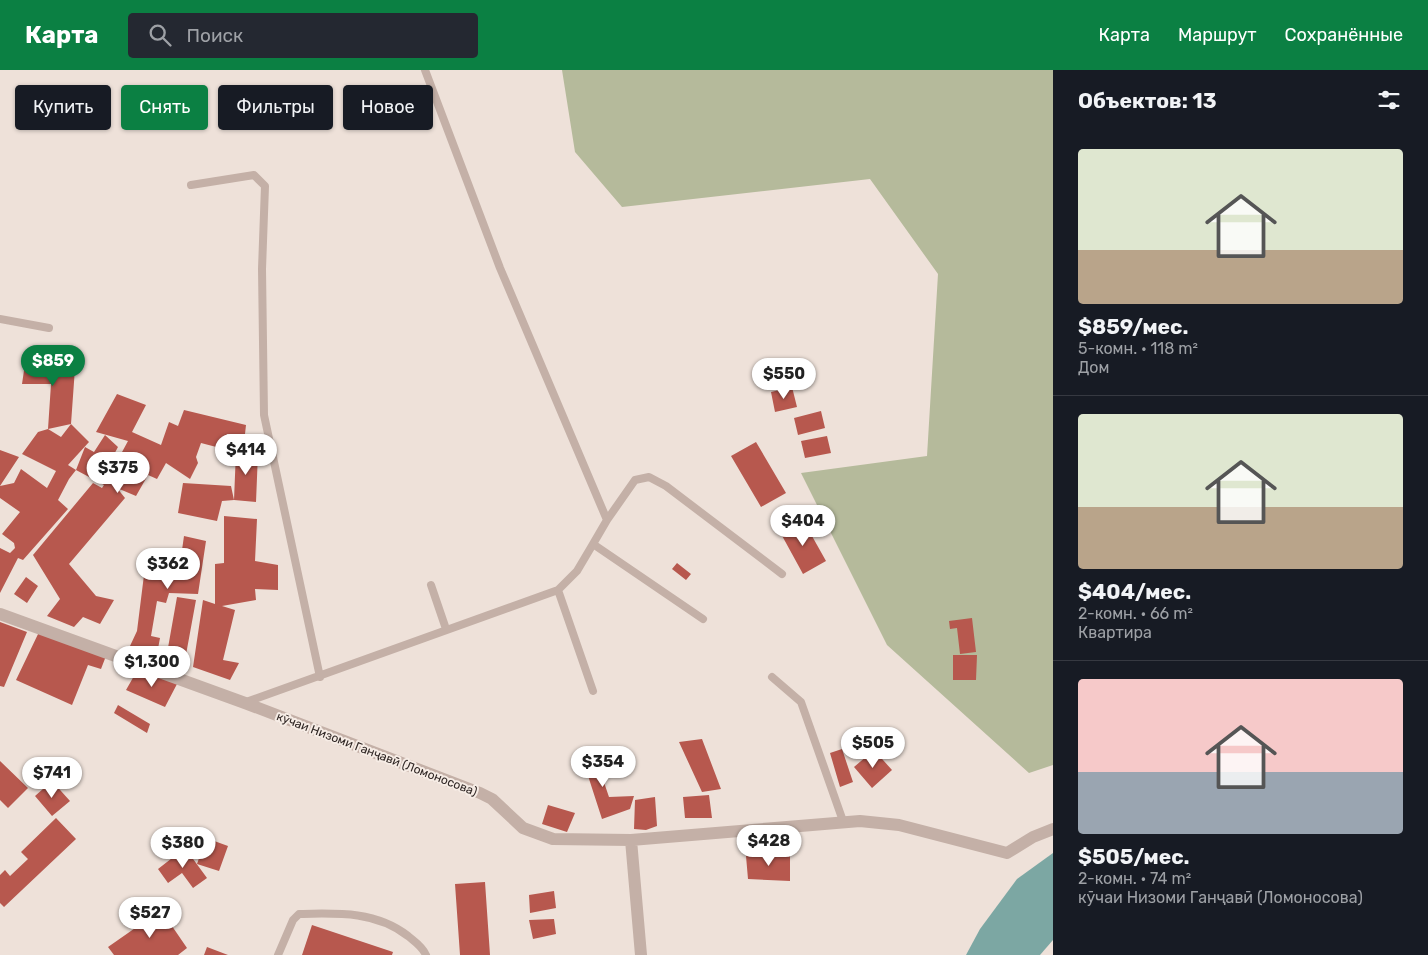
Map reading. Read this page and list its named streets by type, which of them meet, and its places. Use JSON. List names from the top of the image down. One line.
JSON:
{"streets":{"street":["кӯчаи Низоми Ганҷавӣ (Ломоносова)"]},"page":{"header":"Карта","search":"Поиск","nav":["Карта","Маршрут","Сохранённые"],"heading":"Объектов: 13","chip":["Купить","Снять","Фильтры","Новое"],"list":[{"name":"$859/мес.","note":"5-комн. · 118 m² · Дом"},{"name":"$404/мес.","note":"2-комн. · 66 m² · Квартира"},{"name":"$505/мес.","note":"2-комн. · 74 m² · кӯчаи Низоми Ганҷавӣ (Ломоносова)"}],"price":["$859","$550","$414","$375","$404","$362","$1,300","$505","$354","$741","$428","$380","$527"]}}
